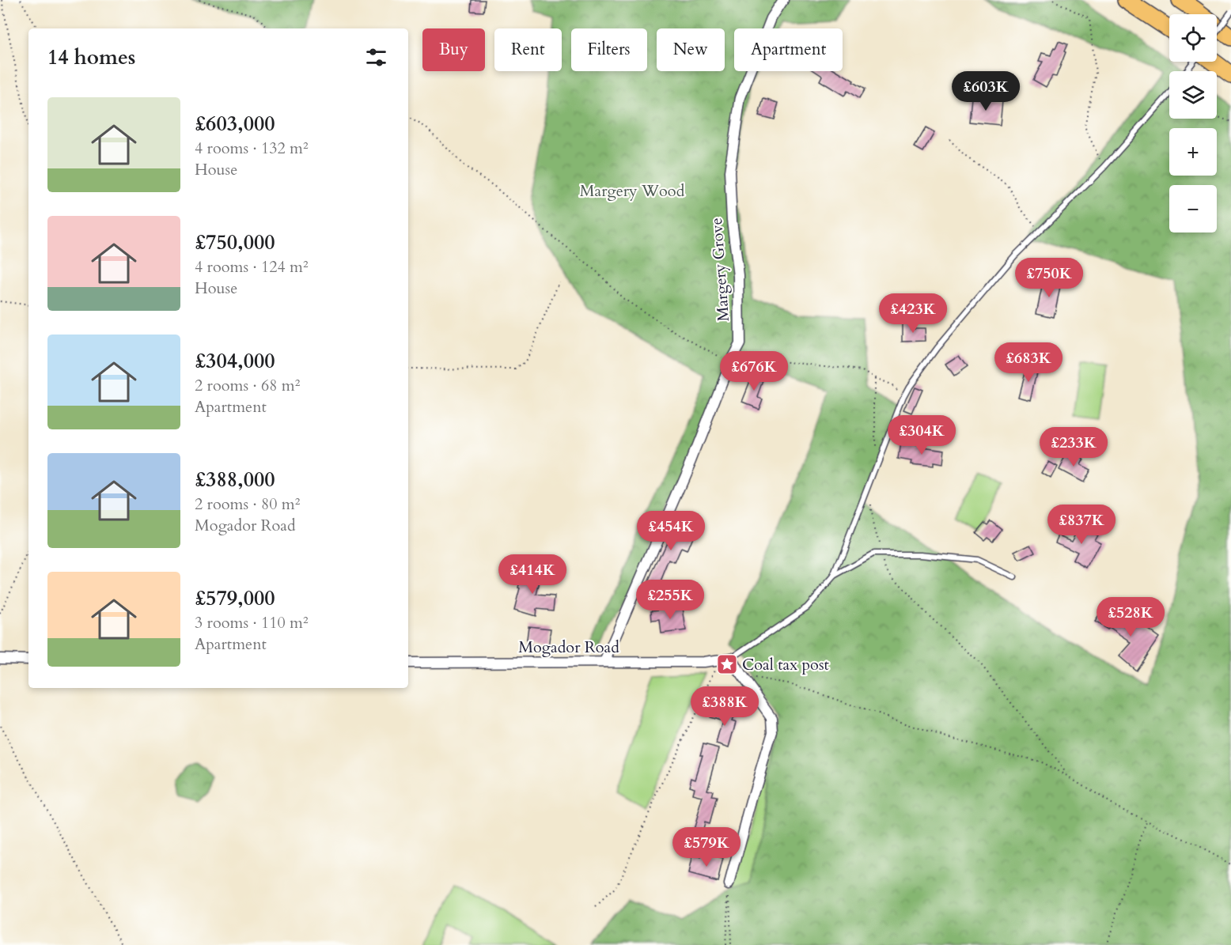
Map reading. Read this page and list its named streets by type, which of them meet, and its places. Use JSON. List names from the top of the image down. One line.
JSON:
{"streets":{"street":["Margery Grove","Mogador Road"]},"crossings":[["Margery Grove","Mogador Road"]],"parks":["Margery Wood"],"places":{"place":["Coal tax post"]},"page":{"map_buttons":["+","−"],"chip":["Buy","Rent","Filters","New","Apartment"],"heading":"14 homes","price":["£603K","£750K","£423K","£683K","£676K","£304K","£233K","£837K","£454K","£414K","£255K","£528K","£388K","£579K"],"list":[{"name":"£603,000","note":"4 rooms · 132 m² · House"},{"name":"£750,000","note":"4 rooms · 124 m² · House"},{"name":"£304,000","note":"2 rooms · 68 m² · Apartment"},{"name":"£388,000","note":"2 rooms · 80 m² · Mogador Road"},{"name":"£579,000","note":"3 rooms · 110 m² · Apartment"}]}}
